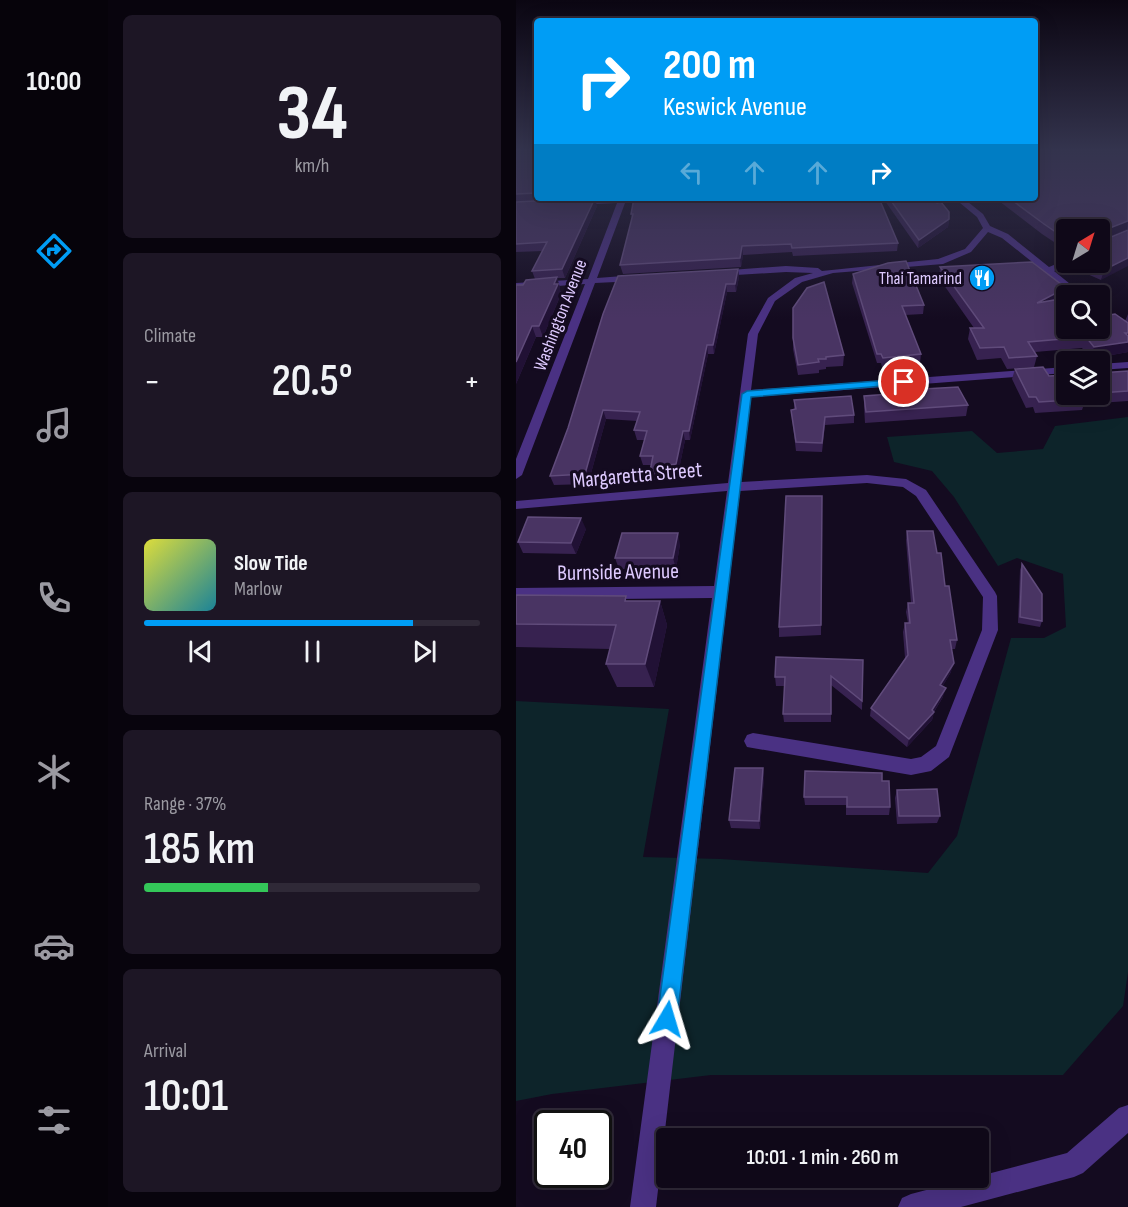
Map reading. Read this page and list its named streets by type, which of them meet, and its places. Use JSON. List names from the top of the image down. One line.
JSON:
{"streets":{"street":["Washington Avenue","Margaretta Street","Burnside Avenue"]},"places":{"restaurant":["Thai Tamarind"]},"north":"top right","page":{"tabs":"10:00","tile":[["34","km/h"],"Climate",["Range · 37%","185 km"],["Arrival","10:01"]],"turn":["200 m","Keswick Avenue"],"heat":["−","20.5°","+"],"song":["Slow Tide","Marlow"],"limit":"40","trip":"10:01 · 1 min · 260 m"}}
